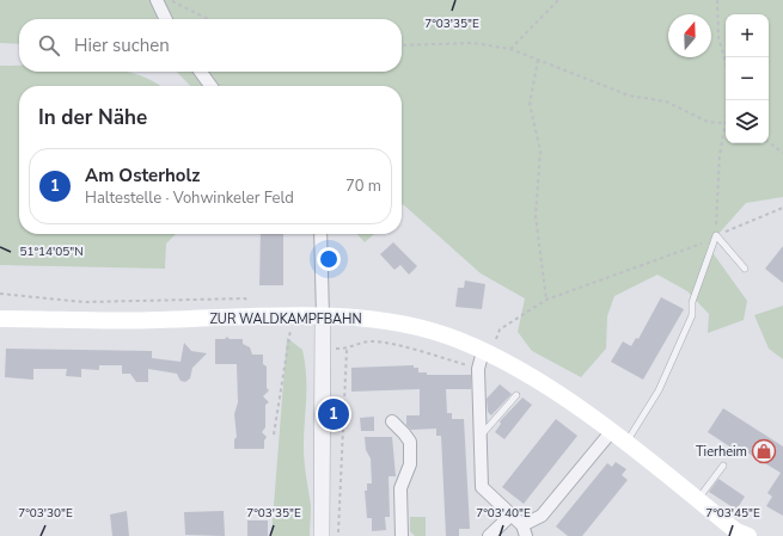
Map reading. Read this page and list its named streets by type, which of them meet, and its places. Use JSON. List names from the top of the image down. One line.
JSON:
{"streets":{"main road":["ZUR WALDKAMPFBAHN"]},"places":{"shop":["Tierheim"]},"north":"top","page":{"map_buttons":["+","−"],"search":"Hier suchen","heading":"In der Nähe","list":[{"mark":"1","name":"Am Osterholz","note":"Haltestelle · Vohwinkeler Feld","value":"70 m"}],"pins":"1"},"coordinates":["7°03'35\"E","51°14'05\"N","7°03'30\"E","7°03'40\"E","7°03'45\"E"]}
